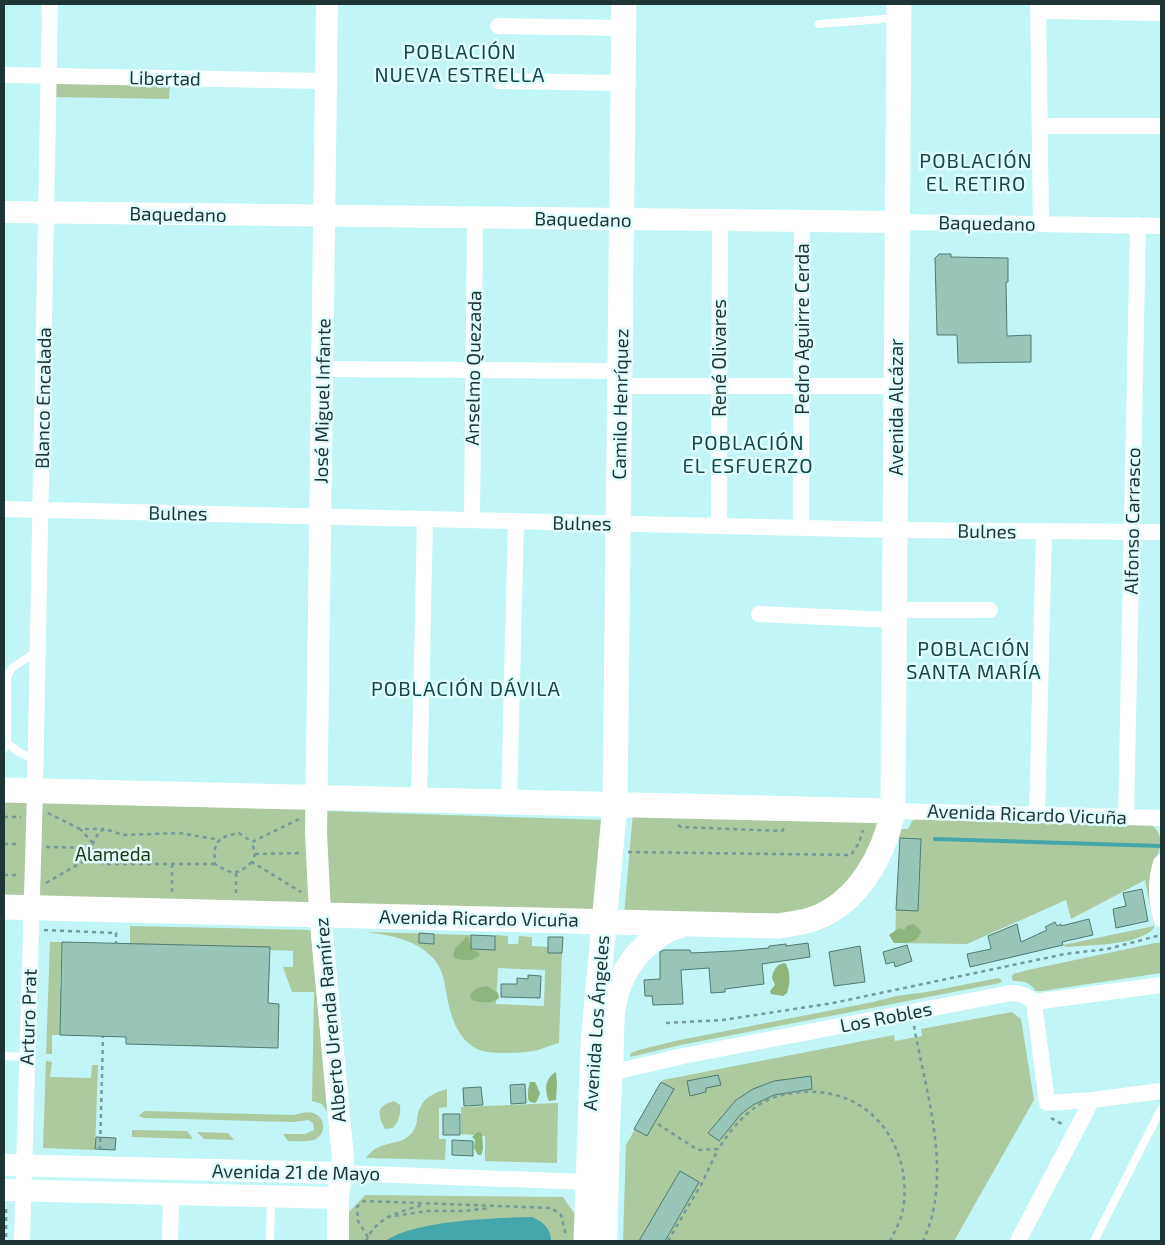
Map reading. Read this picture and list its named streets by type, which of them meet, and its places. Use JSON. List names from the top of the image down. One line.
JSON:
{"streets":{"main road":["Camilo Henríquez","Avenida Alcázar","Avenida Ricardo Vicuña","Avenida Los Ángeles"],"street":["Libertad","Baquedano","Pedro Aguirre Cerda","René Olivares","Anselmo Quezada","Blanco Encalada","José Miguel Infante","Bulnes","Alfonso Carrasco","Arturo Prat","Los Robles","Alberto Urenda Ramírez","Avenida 21 de Mayo"]},"crossings":[["Libertad","Blanco Encalada"],["Libertad","José Miguel Infante"],["Baquedano","Pedro Aguirre Cerda"],["Baquedano","René Olivares"],["Baquedano","Anselmo Quezada"],["Baquedano","Blanco Encalada"],["Baquedano","José Miguel Infante"],["Baquedano","Camilo Henríquez"],["Baquedano","Avenida Alcázar"],["Baquedano","Alfonso Carrasco"],["Pedro Aguirre Cerda","Bulnes"],["René Olivares","Bulnes"],["Anselmo Quezada","Bulnes"],["Blanco Encalada","Bulnes"],["Blanco Encalada","Avenida Ricardo Vicuña"],["Blanco Encalada","Arturo Prat"],["José Miguel Infante","Bulnes"],["José Miguel Infante","Avenida Ricardo Vicuña"],["José Miguel Infante","Alberto Urenda Ramírez"],["Camilo Henríquez","Bulnes"],["Camilo Henríquez","Avenida Ricardo Vicuña"],["Camilo Henríquez","Avenida Los Ángeles"],["Avenida Alcázar","Bulnes"],["Avenida Alcázar","Avenida Ricardo Vicuña"],["Bulnes","Alfonso Carrasco"],["Alfonso Carrasco","Avenida Ricardo Vicuña"],["Avenida Ricardo Vicuña","Arturo Prat"],["Avenida Ricardo Vicuña","Alberto Urenda Ramírez"],["Avenida Ricardo Vicuña","Avenida Los Ángeles"],["Arturo Prat","Avenida 21 de Mayo"],["Los Robles","Avenida Los Ángeles"],["Alberto Urenda Ramírez","Avenida 21 de Mayo"],["Avenida Los Ángeles","Avenida 21 de Mayo"]],"districts":["POBLACIÓN NUEVA ESTRELLA","POBLACIÓN EL RETIRO","POBLACIÓN EL ESFUERZO","POBLACIÓN SANTA MARÍA","POBLACIÓN DÁVILA"],"parks":["Alameda"]}
